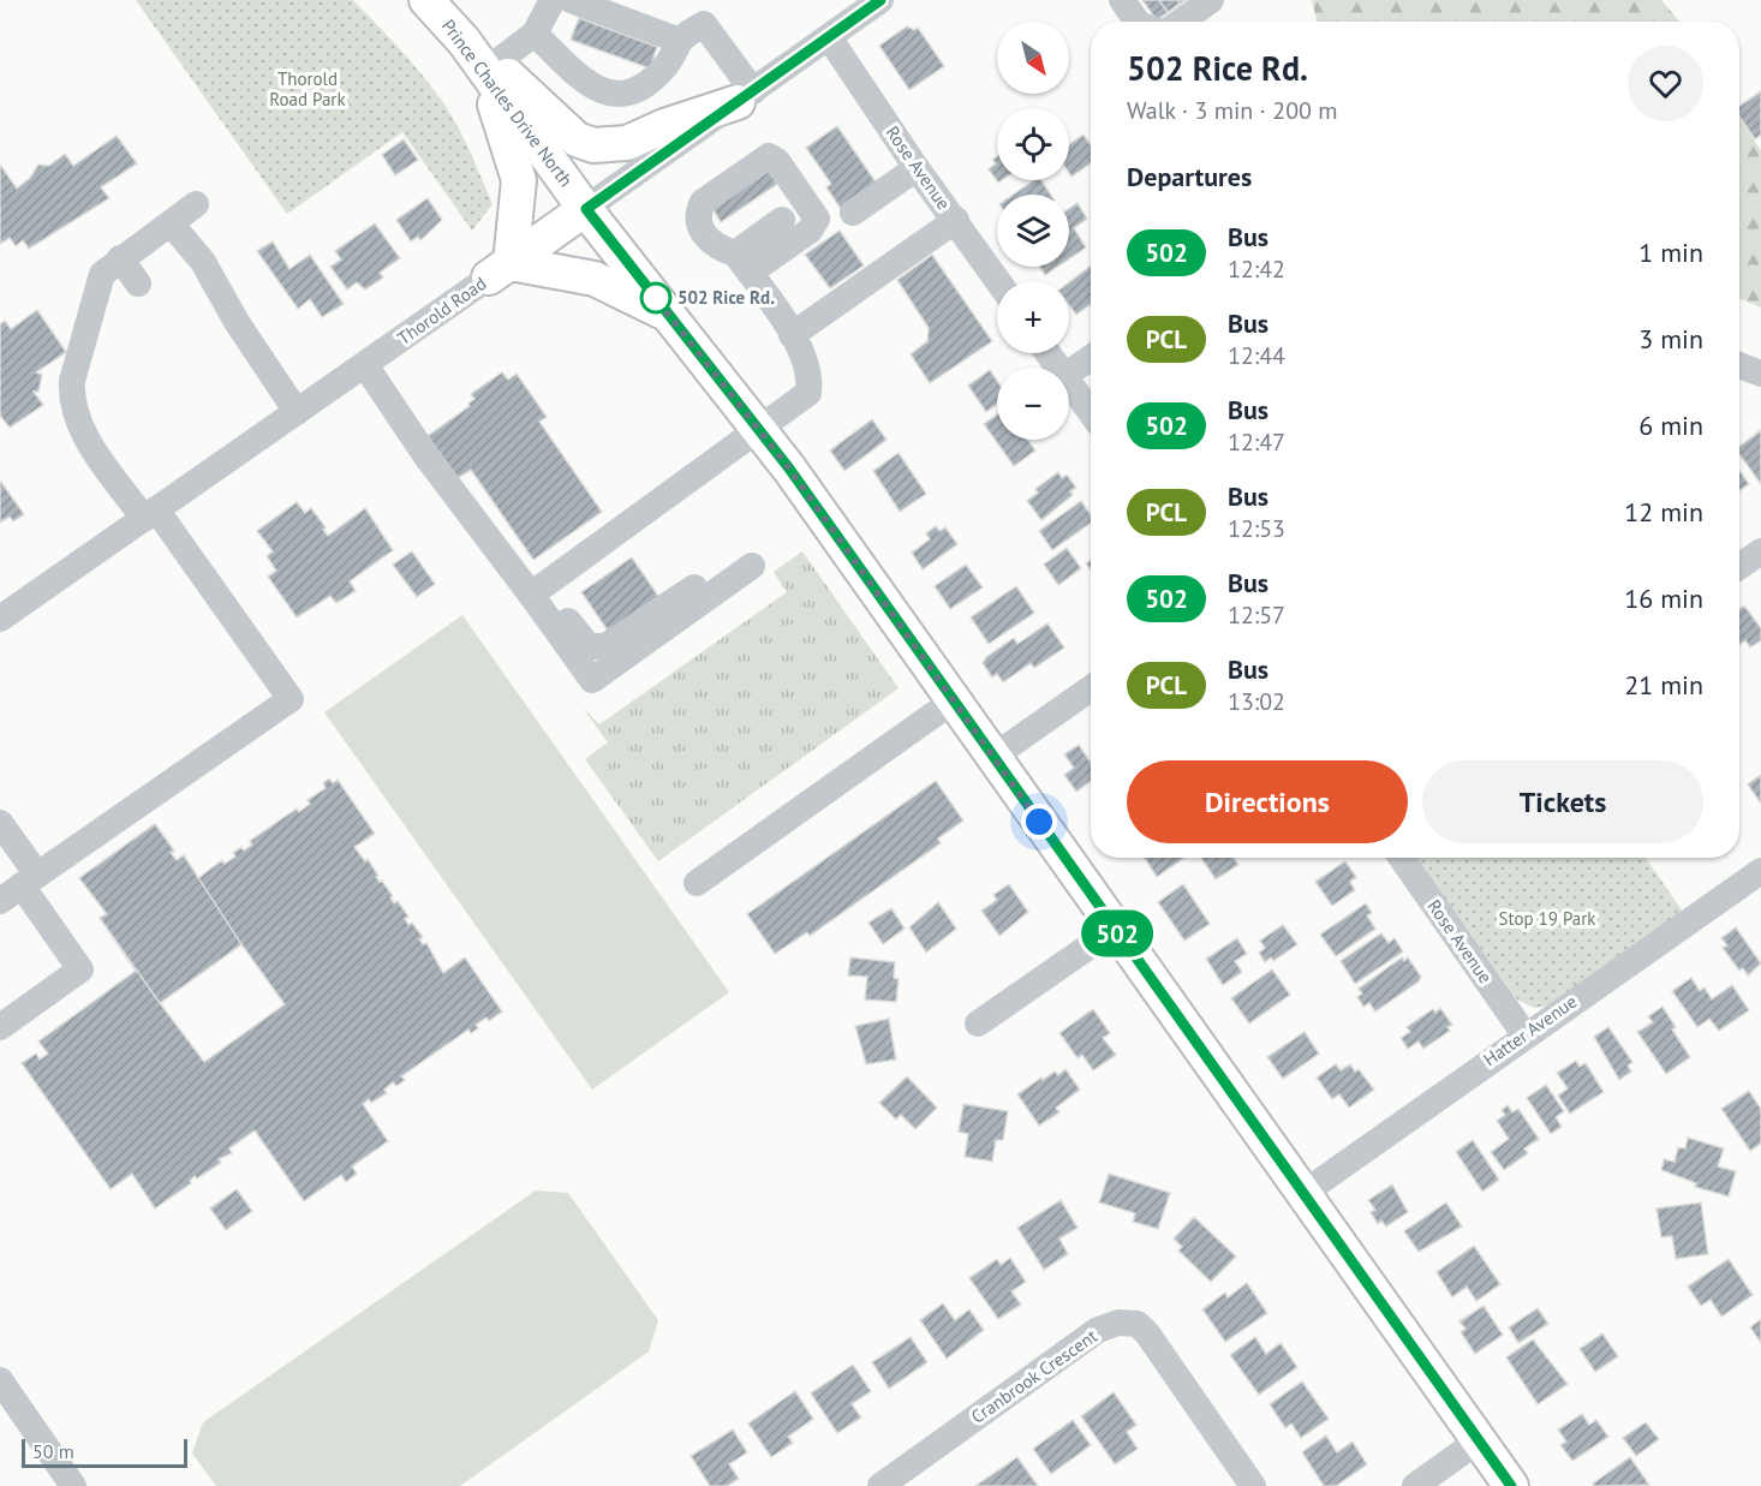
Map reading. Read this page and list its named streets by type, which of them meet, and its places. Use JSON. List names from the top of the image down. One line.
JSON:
{"streets":{"main road":["Prince Charles Drive North","Thorold Road"],"street":["Rose Avenue","Hatter Avenue","Cranbrook Crescent"]},"crossings":[["Prince Charles Drive North","Thorold Road"],["Prince Charles Drive North","Hatter Avenue"],["Rose Avenue","Thorold Road"],["Rose Avenue","Hatter Avenue"]],"parks":["Thorold Road Park","Stop 19 Park"],"places":["502 Rice Rd."],"lines":["bus line 502"],"scale_bar":"50 m","north":"bottom right","page":{"on_map":"502","map_buttons":["+","−"],"heading":[["502 Rice Rd.","Walk · 3 min · 200 m"],"Departures"],"list":[{"mark":"502","name":"Bus","note":"12:42","value":"1 min"},{"mark":"PCL","name":"Bus","note":"12:44","value":"3 min"},{"mark":"502","name":"Bus","note":"12:47","value":"6 min"},{"mark":"PCL","name":"Bus","note":"12:53","value":"12 min"},{"mark":"502","name":"Bus","note":"12:57","value":"16 min"},{"mark":"PCL","name":"Bus","note":"13:02","value":"21 min"}],"buttons":["Directions","Tickets"],"scale":"50 m"}}
